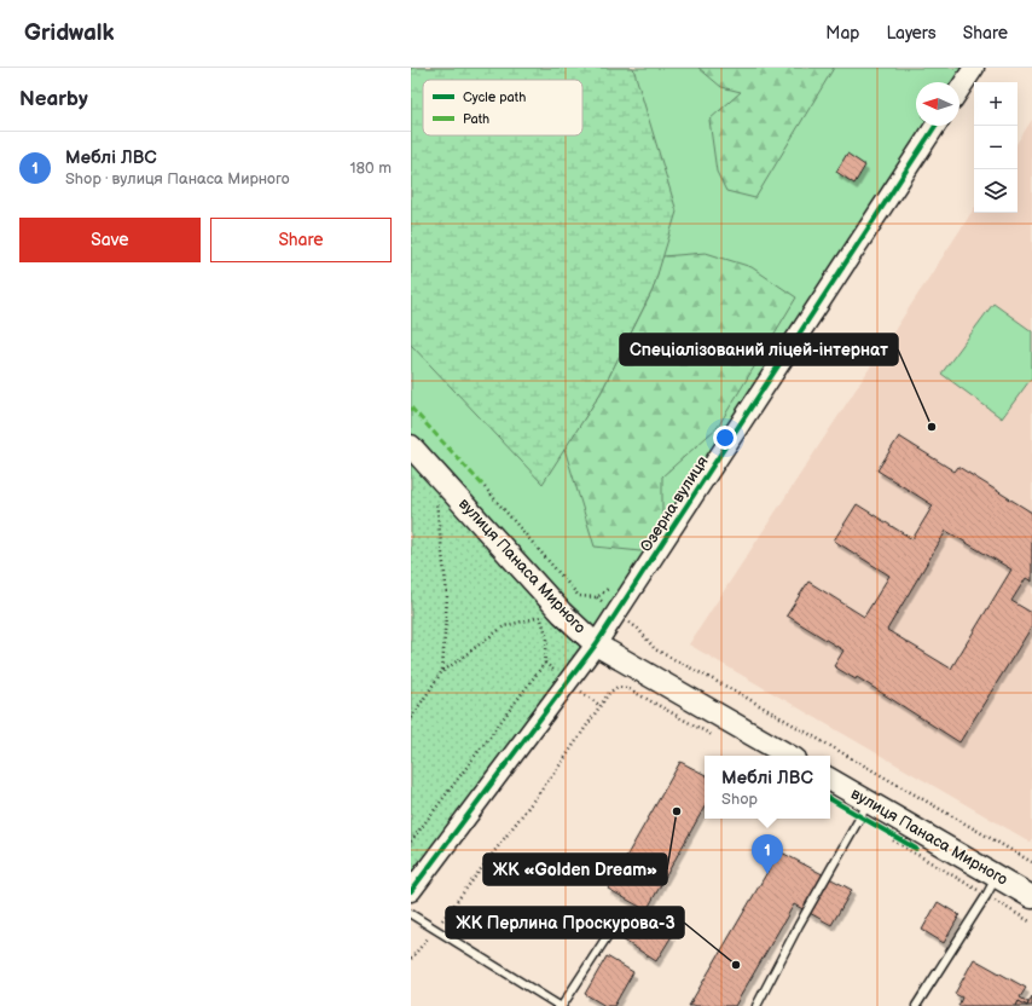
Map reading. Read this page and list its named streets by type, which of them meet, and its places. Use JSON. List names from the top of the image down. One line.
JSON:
{"streets":{"main road":["вулиця Панаса Мирного"],"street":["Озерна вулиця"]},"crossings":[["Озерна вулиця","вулиця Панаса Мирного"]],"places":["Спеціалізований ліцей-інтернат","ЖК «Golden Dream»","ЖК Перлина Проскурова-3"],"legend":["Cycle path","Path"],"north":"left","page":{"header":"Gridwalk","nav":["Map","Layers","Share"],"heading":"Nearby","map_buttons":["+","−"],"list":[{"mark":"1","name":"Меблі ЛВС","note":"Shop · вулиця Панаса Мирного","value":"180 m"}],"buttons":["Save","Share"],"popup":["Меблі ЛВС","Shop"],"pins":"1"}}
